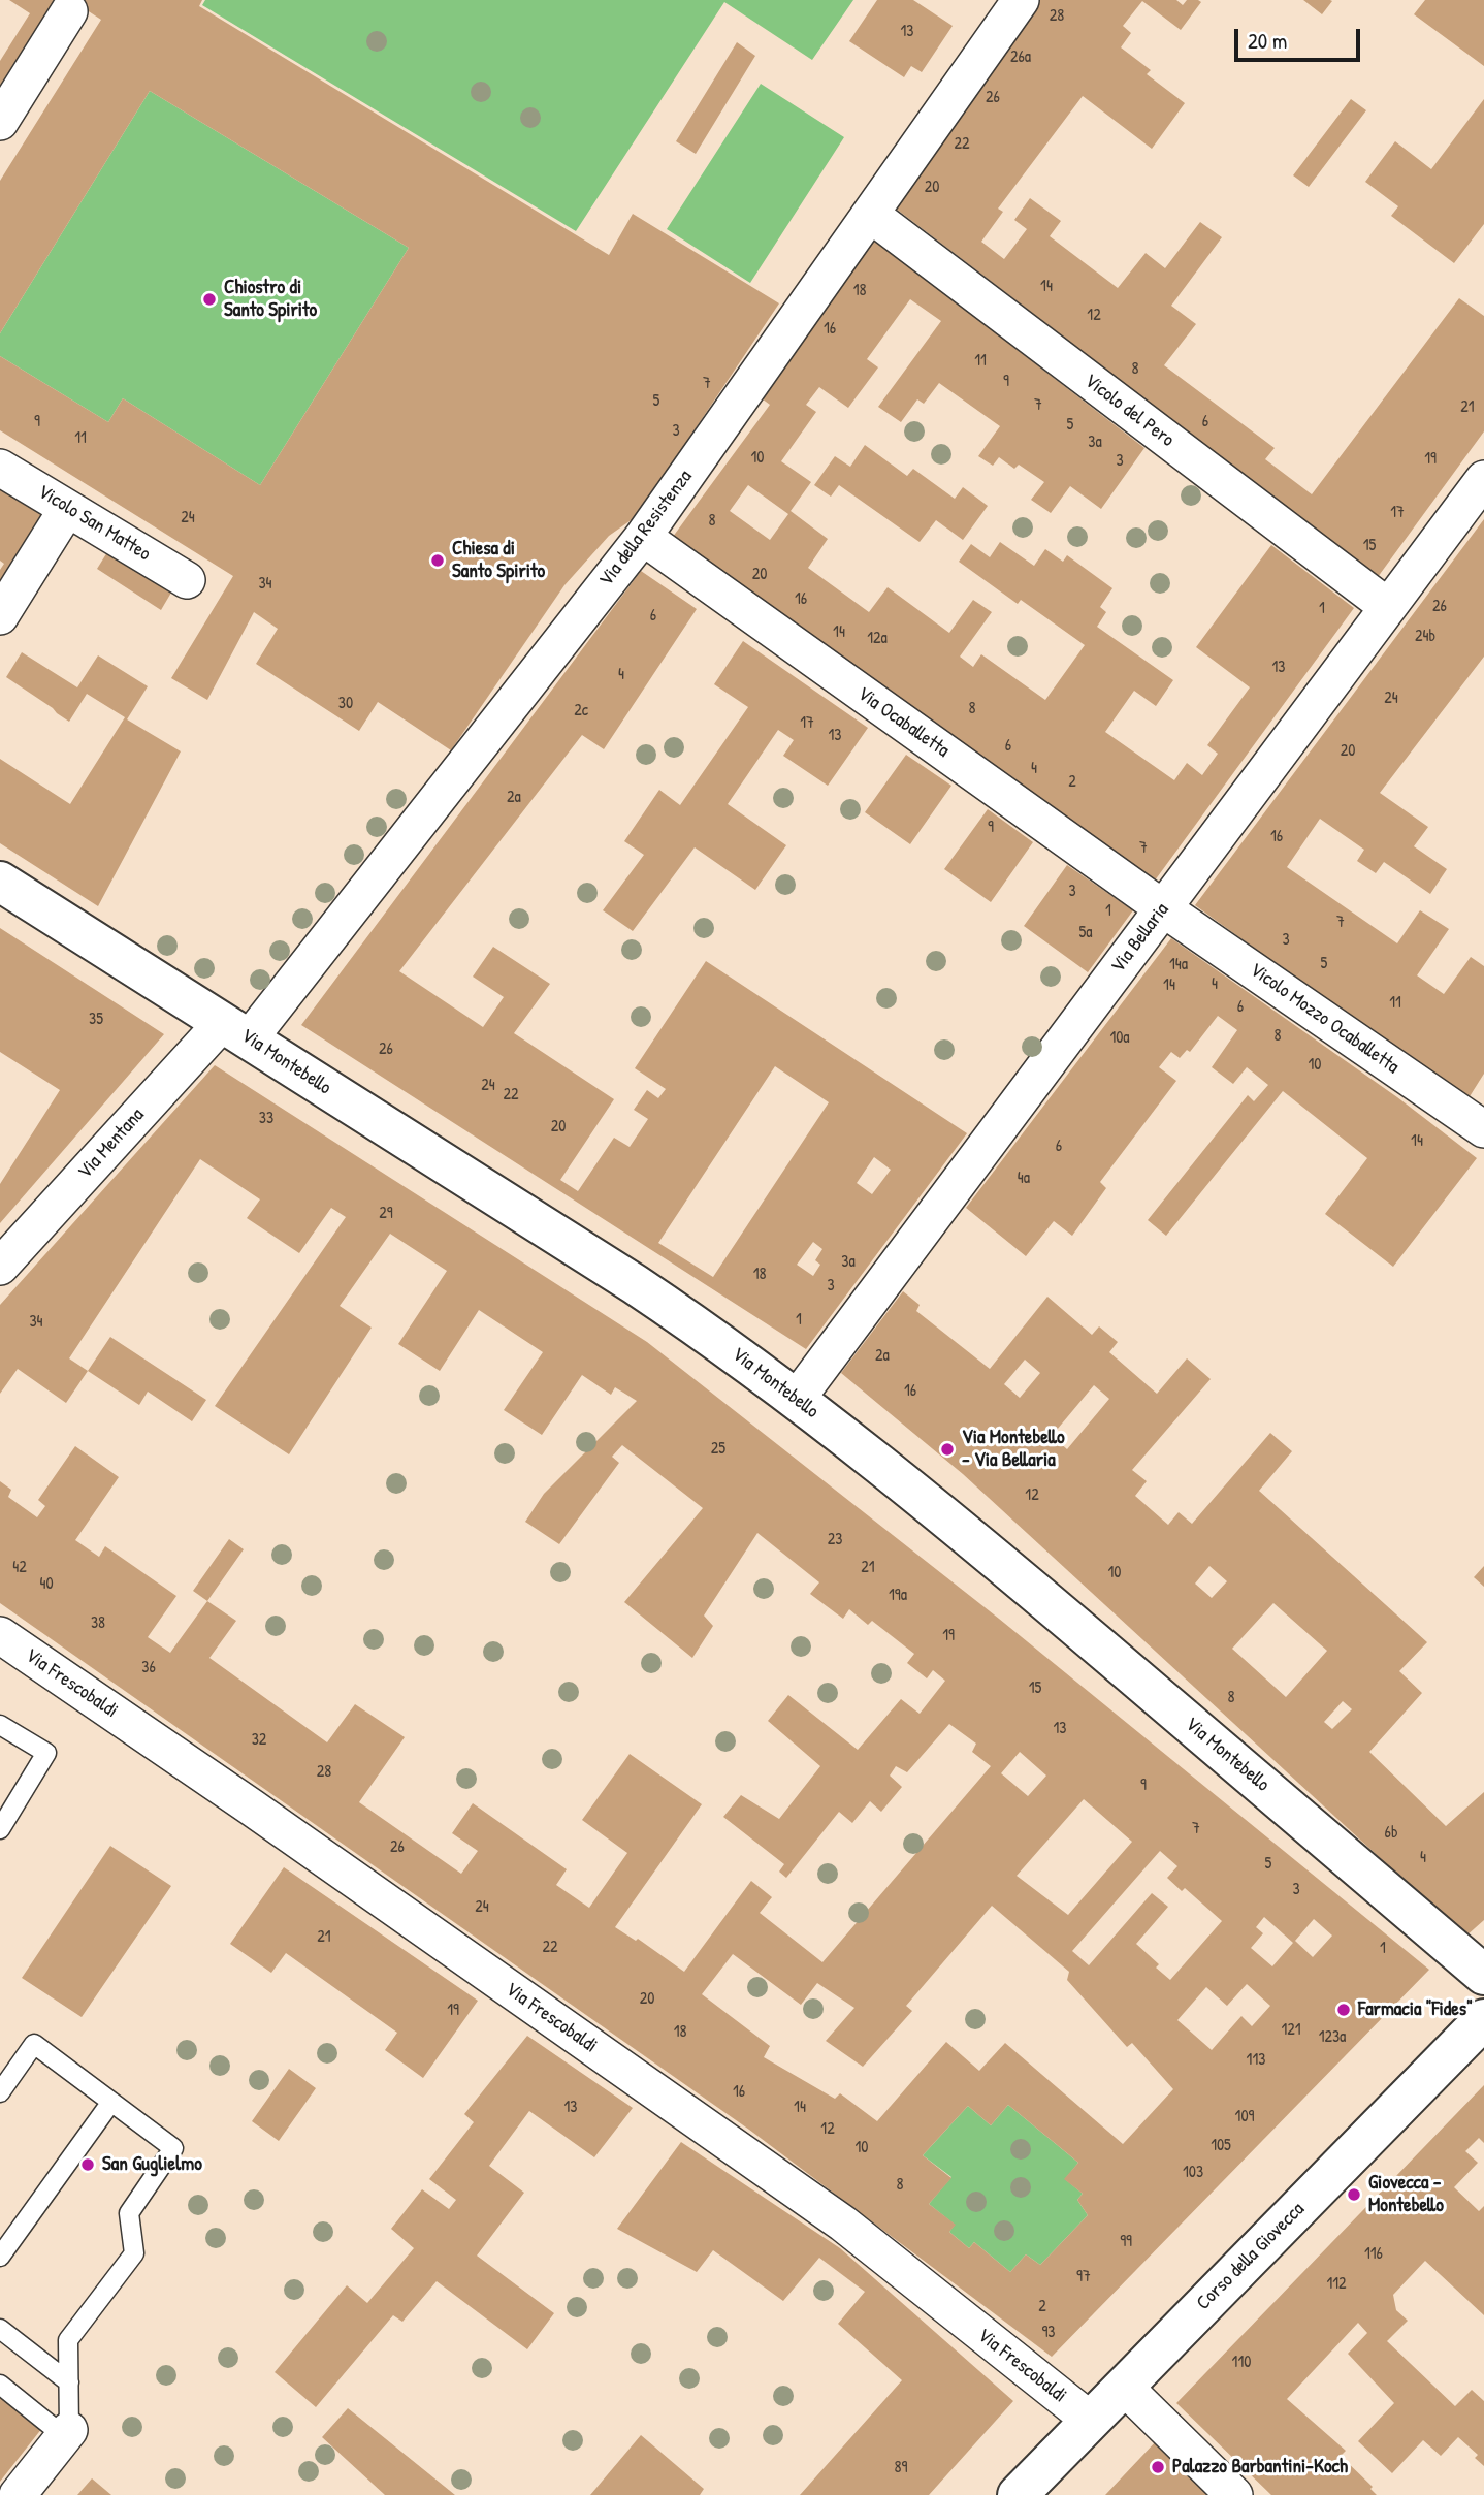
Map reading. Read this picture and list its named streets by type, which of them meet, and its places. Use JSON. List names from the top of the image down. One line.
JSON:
{"streets":{"street":["Vicolo del Pero","Vicolo San Matteo","Via della Resistenza","Via Ocaballetta","Via Bellaria","Vicolo Mozzo Ocaballetta","Via Montebello","Via Mentana","Via Frescobaldi","Corso della Giovecca"]},"crossings":[["Vicolo del Pero","Via della Resistenza"],["Vicolo del Pero","Via Bellaria"],["Via della Resistenza","Via Ocaballetta"],["Via della Resistenza","Via Montebello"],["Via della Resistenza","Via Mentana"],["Via Ocaballetta","Via Bellaria"],["Via Ocaballetta","Vicolo Mozzo Ocaballetta"],["Via Bellaria","Vicolo Mozzo Ocaballetta"],["Via Bellaria","Via Montebello"],["Via Montebello","Via Mentana"],["Via Frescobaldi","Corso della Giovecca"]],"places":["Chiostro di Santo Spirito","Chiesa di Santo Spirito","Via Montebello - Via Bellaria","Farmacia \"Fides\"","San Guglielmo","Giovecca - Montebello","Palazzo Barbantini-Koch"],"house_numbers":["28","13","26a","26","22","20","14","18","12","16","11","8","9","7","5","7","21","9","6","5","3","11","3a","10","19","3","17","24","8","15","20","34","16","26","1","6","14","24b","12a","13","4","24","30","8","2c","17","13","6","20","4","2","2a","9","16","7","3","1","7","5a","3","5","14a","4","14","11","6","35","8","10a","26","10","24","22","33","20","14","6","4a","29","3a","18","3","1","34","2a","16","25","12","23","42","21","10","40","19a","38","19","36","15","8","13","32","28","9","7","6b","26","4","5","3","24","21","22","1","20","19","121","18","123a","113","16","13","14","109","12","105","10","103","8","99","116","97","112","2","93","110","89"],"scale_bar":"20 m"}
